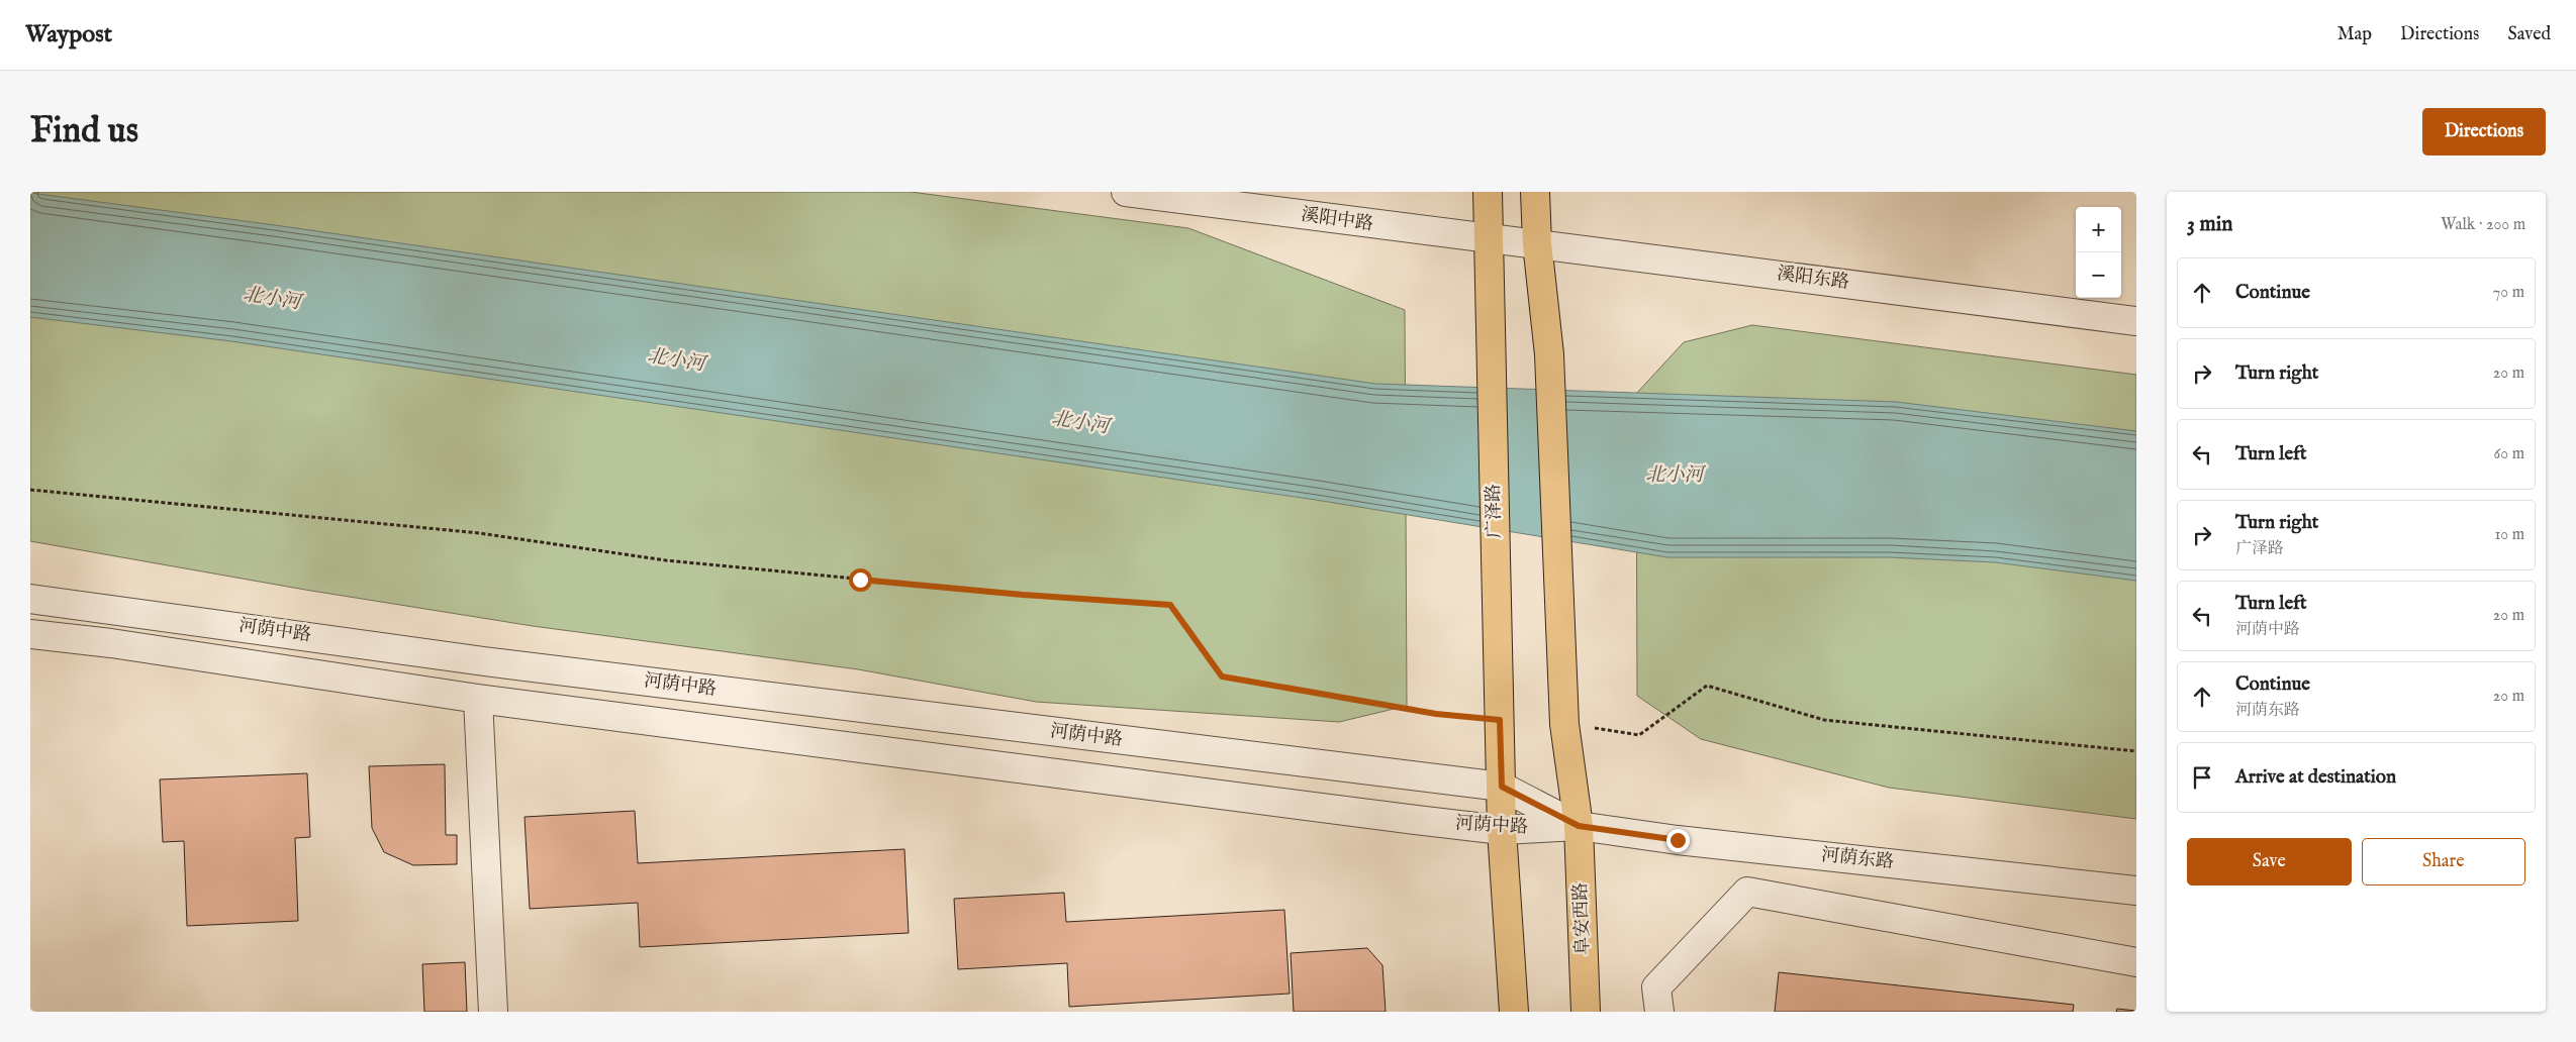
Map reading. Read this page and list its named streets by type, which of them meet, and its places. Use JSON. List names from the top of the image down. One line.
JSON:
{"streets":{"main road":["广泽路","阜安西路"],"street":["溪阳中路","溪阳东路","河荫中路","河荫东路"]},"crossings":[["溪阳中路","溪阳东路"],["溪阳中路","广泽路"],["溪阳东路","广泽路"],["广泽路","河荫中路"],["河荫中路","河荫东路"],["河荫中路","阜安西路"],["河荫东路","阜安西路"]],"water":["北小河"],"page":{"header":"Waypost","nav":["Map","Directions","Saved"],"buttons":["Directions",["Save","Share"]],"title":"Find us","heading":["3 min","Walk · 200 m"],"map_buttons":["+","−"],"list":[["Continue","70 m"],["Turn right","20 m"],["Turn left","60 m"],["Turn right","广泽路","10 m"],["Turn left","河荫中路","20 m"],["Continue","河荫东路","20 m"],"Arrive at destination"]}}
